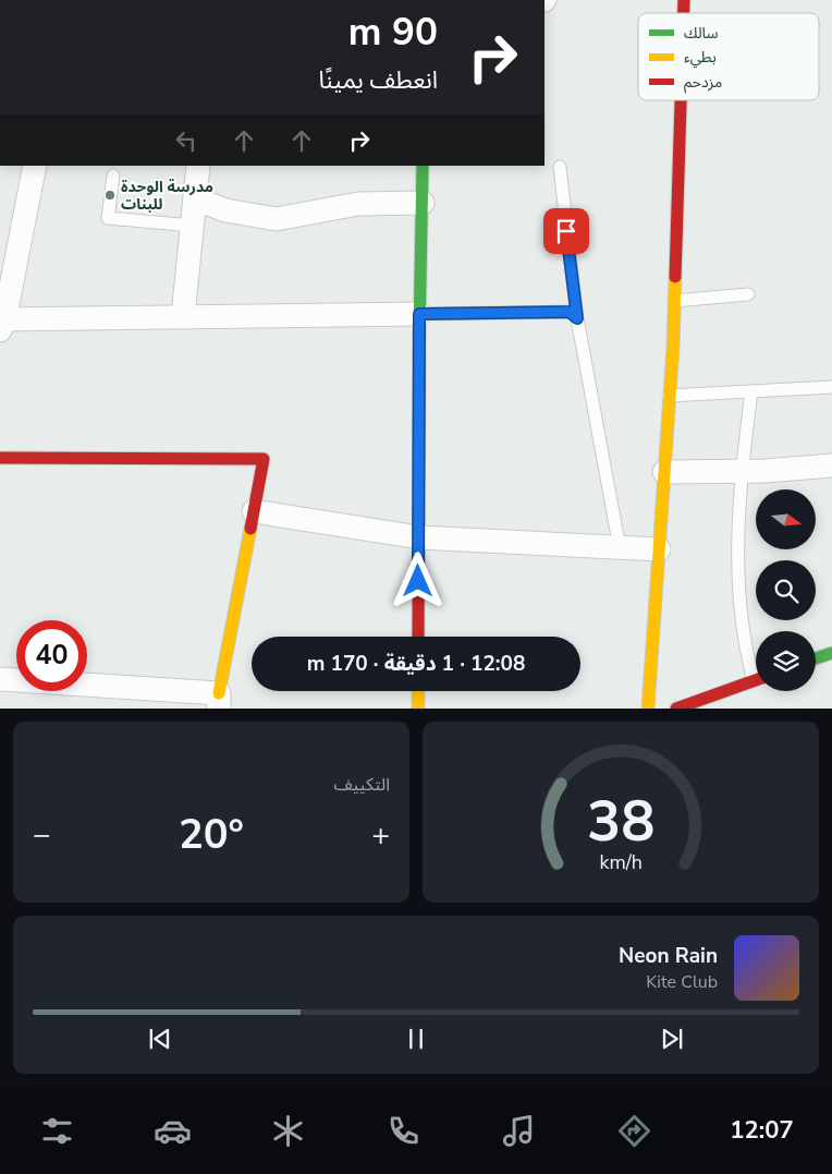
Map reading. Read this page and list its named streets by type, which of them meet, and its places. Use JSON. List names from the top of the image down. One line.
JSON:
{"places":["مدرسة الوحدة للبنات"],"legend":["سالك","بطيء","مزدحم"],"north":"right","page":{"turn":["90 m","انعطف يمينًا"],"limit":"40","trip":"12:08 · 1 دقيقة · 170 m","tile":"التكييف","heat":["−","20°","+"],"song":["Neon Rain","Kite Club"],"tabs":"12:07","gauge":["38","km/h"]}}
